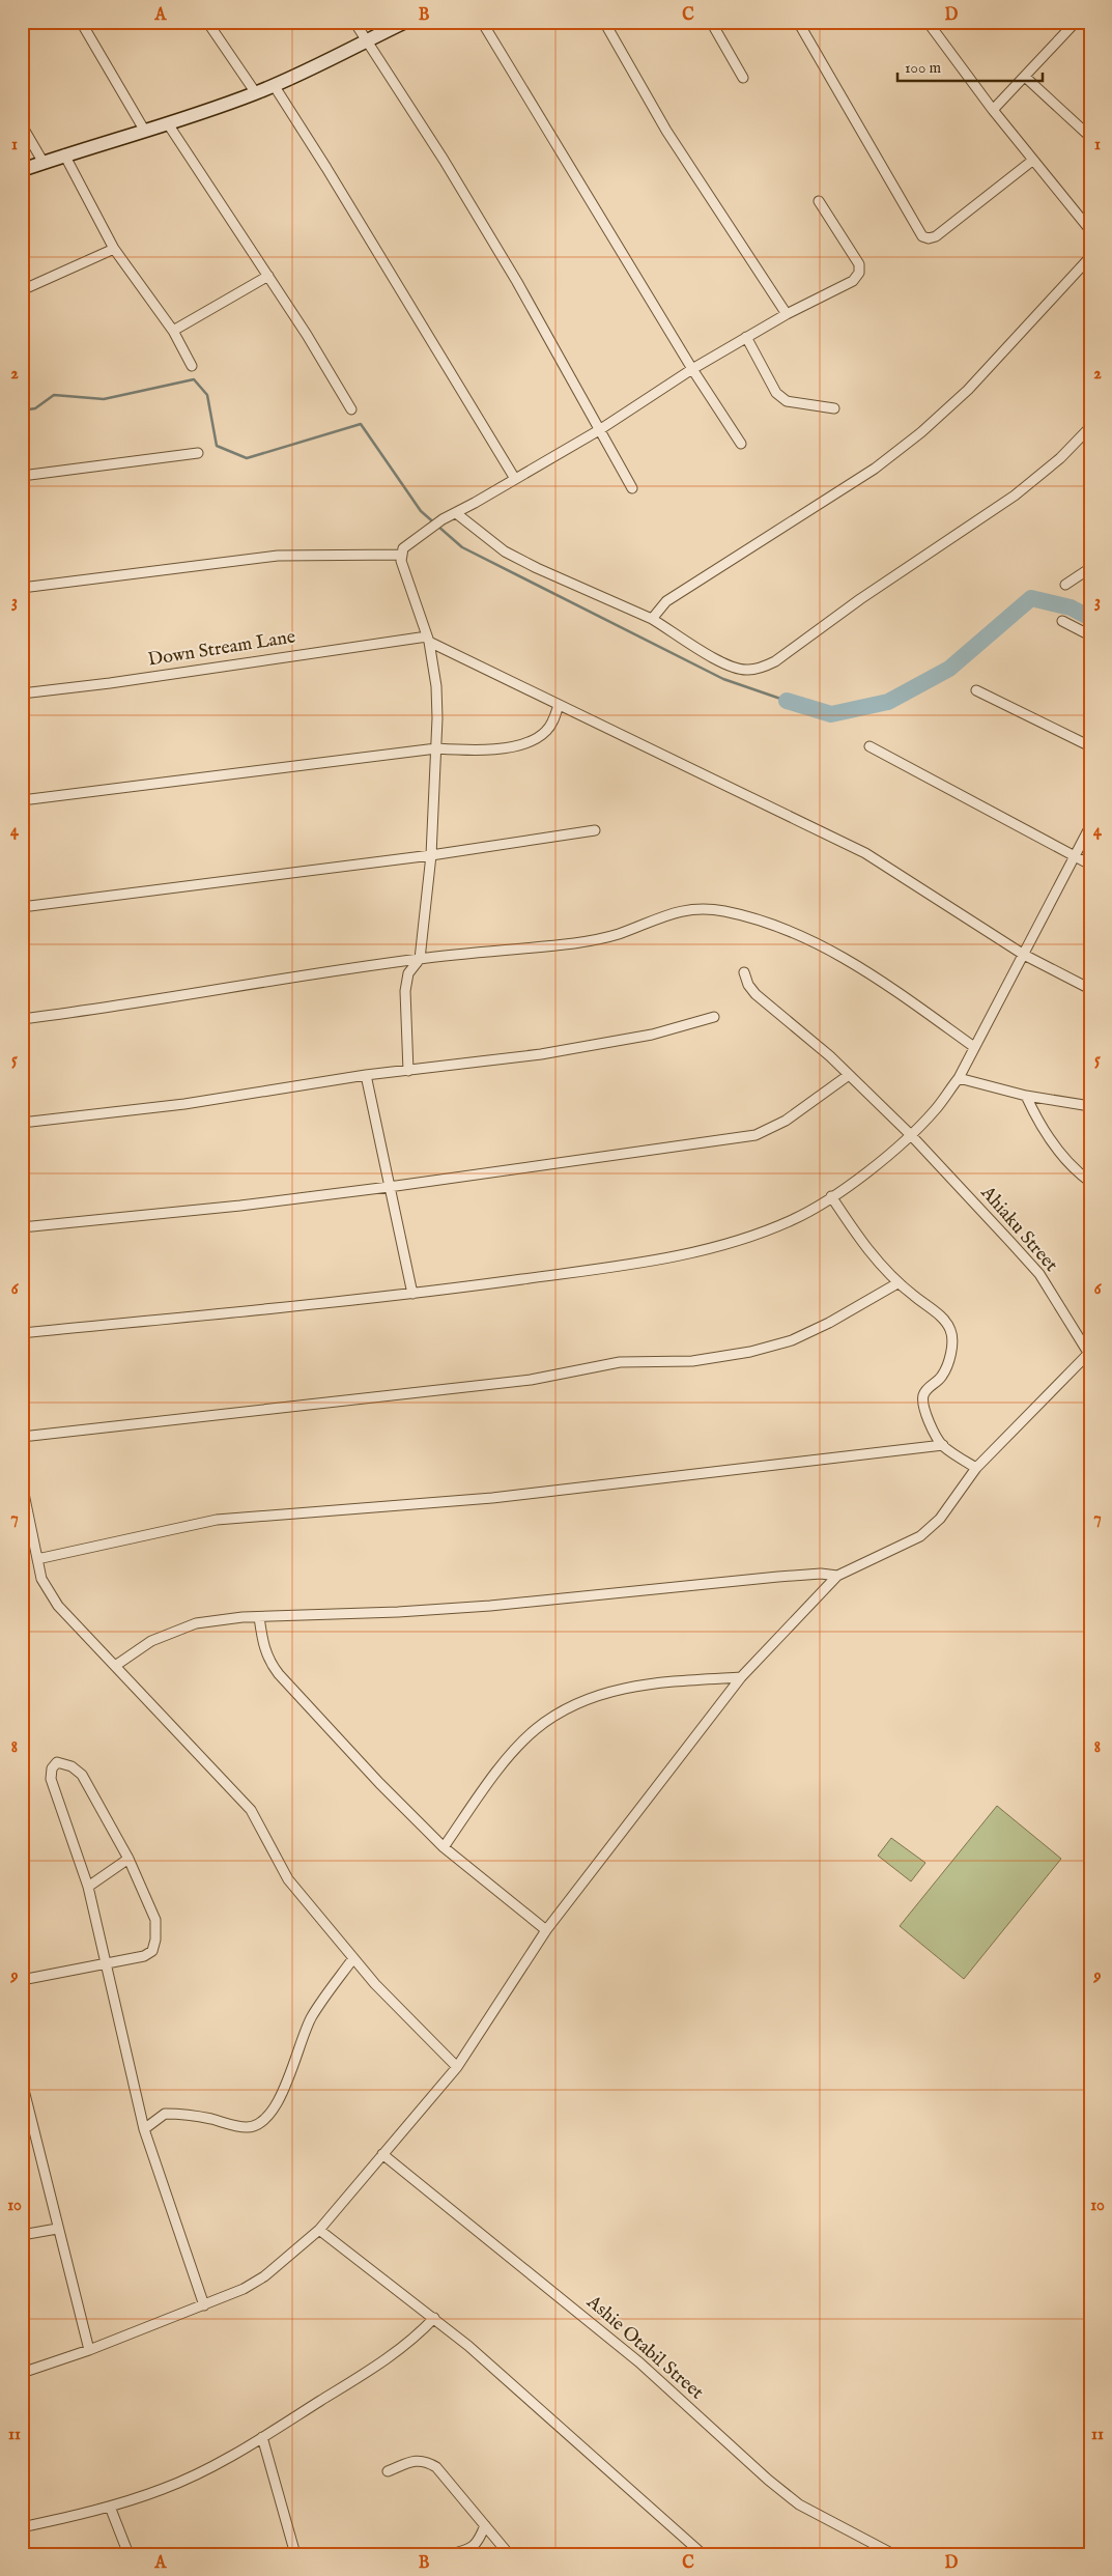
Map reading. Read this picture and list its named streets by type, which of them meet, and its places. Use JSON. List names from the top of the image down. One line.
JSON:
{"streets":{"street":["Down Stream Lane","Ahiaku Street","Ashie Otabil Street"]},"scale_bar":"100 m","grid":{"columns":["A","B","C","D"],"rows":["1","2","3","4","5","6","7","8","9","10","11"]}}
